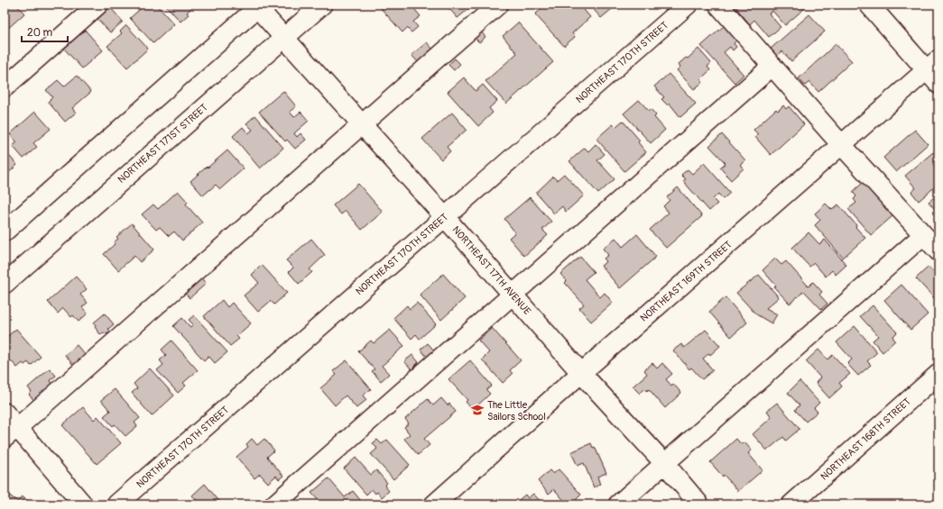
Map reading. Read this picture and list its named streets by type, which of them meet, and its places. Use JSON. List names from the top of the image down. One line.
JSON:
{"streets":{"street":["NORTHEAST 170TH STREET","NORTHEAST 171ST STREET","NORTHEAST 17TH AVENUE","NORTHEAST 169TH STREET","NORTHEAST 168TH STREET"]},"crossings":[["NORTHEAST 170TH STREET","NORTHEAST 17TH AVENUE"],["NORTHEAST 171ST STREET","NORTHEAST 17TH AVENUE"],["NORTHEAST 17TH AVENUE","NORTHEAST 169TH STREET"]],"places":{"school or university":["The Little Sailors School"]},"scale_bar":"20 m"}
